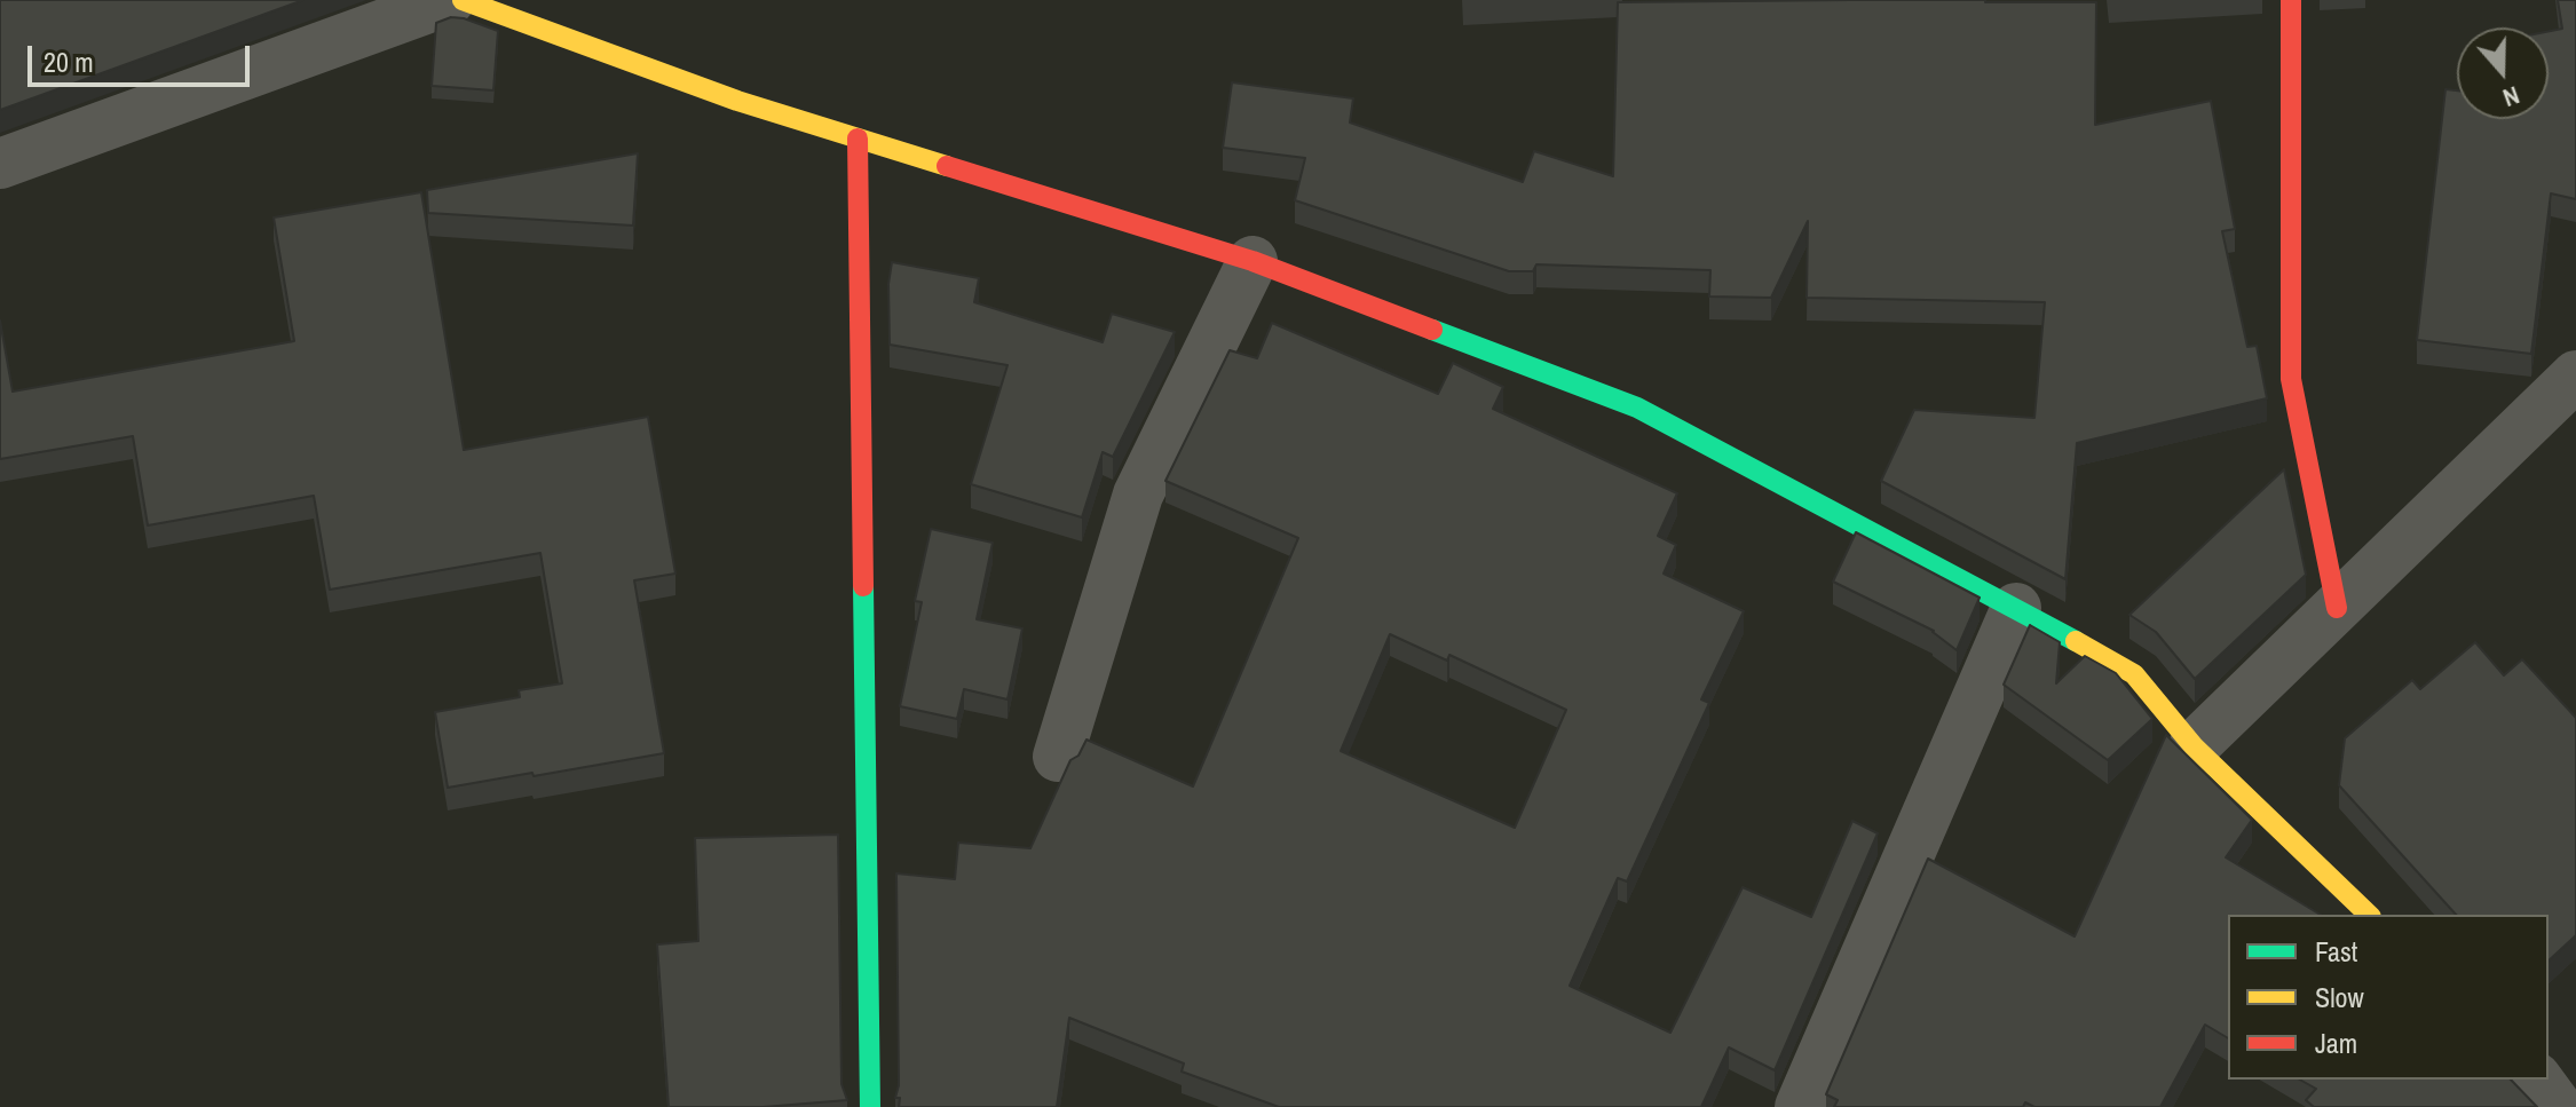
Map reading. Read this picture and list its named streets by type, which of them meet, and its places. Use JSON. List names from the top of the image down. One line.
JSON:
{"legend":["Fast","Slow","Jam"],"scale_bar":"20 m","north":"bottom"}
